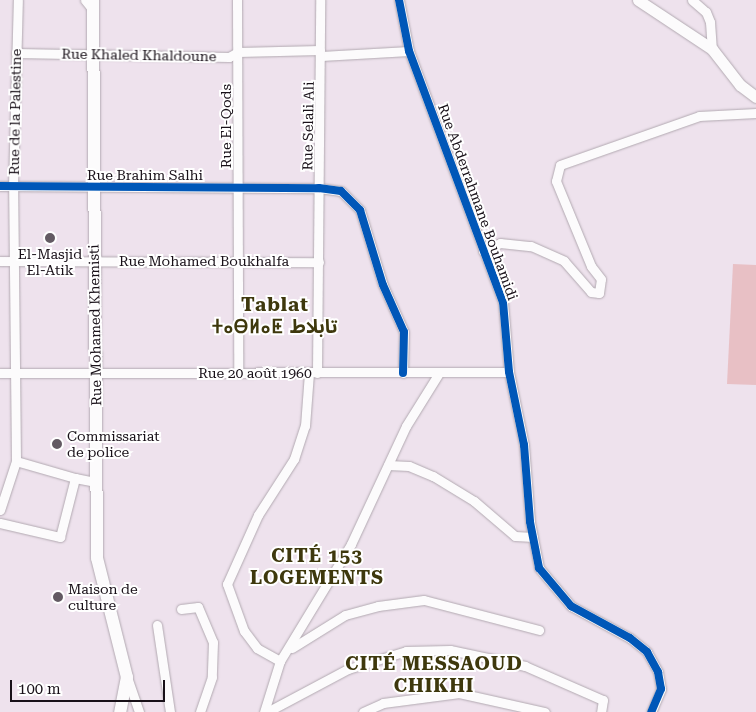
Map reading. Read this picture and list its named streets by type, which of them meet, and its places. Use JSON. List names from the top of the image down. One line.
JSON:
{"streets":{"main road":["Rue Mohamed Khemisti"],"street":["Rue Khaled Khaldoune","Rue de la Palestine","Rue El-Qods","Rue Selali Ali","Rue Brahim Salhi","Rue Abderrahmane Bouhamidi","Rue Mohamed Boukhalfa","Rue 20 août 1960"]},"crossings":[["Rue Khaled Khaldoune","Rue de la Palestine"],["Rue Khaled Khaldoune","Rue El-Qods"],["Rue Khaled Khaldoune","Rue Selali Ali"],["Rue Khaled Khaldoune","Rue Abderrahmane Bouhamidi"],["Rue Khaled Khaldoune","Rue Mohamed Khemisti"],["Rue de la Palestine","Rue Brahim Salhi"],["Rue de la Palestine","Rue Mohamed Boukhalfa"],["Rue de la Palestine","Rue 20 août 1960"],["Rue El-Qods","Rue Brahim Salhi"],["Rue El-Qods","Rue Mohamed Boukhalfa"],["Rue El-Qods","Rue 20 août 1960"],["Rue Selali Ali","Rue Brahim Salhi"],["Rue Selali Ali","Rue Mohamed Boukhalfa"],["Rue Selali Ali","Rue 20 août 1960"],["Rue Brahim Salhi","Rue Mohamed Khemisti"],["Rue Brahim Salhi","Rue 20 août 1960"],["Rue Abderrahmane Bouhamidi","Rue 20 août 1960"],["Rue Mohamed Boukhalfa","Rue Mohamed Khemisti"],["Rue Mohamed Khemisti","Rue 20 août 1960"]],"districts":["Tablat ⵜⴰⴱⵍⴰⵟ تابلاط","CITÉ 153 LOGEMENTS","CITÉ MESSAOUD CHIKHI"],"places":["El-Masjid El-Atik","Commissariat de police","Maison de culture"],"scale_bar":"100 m"}
